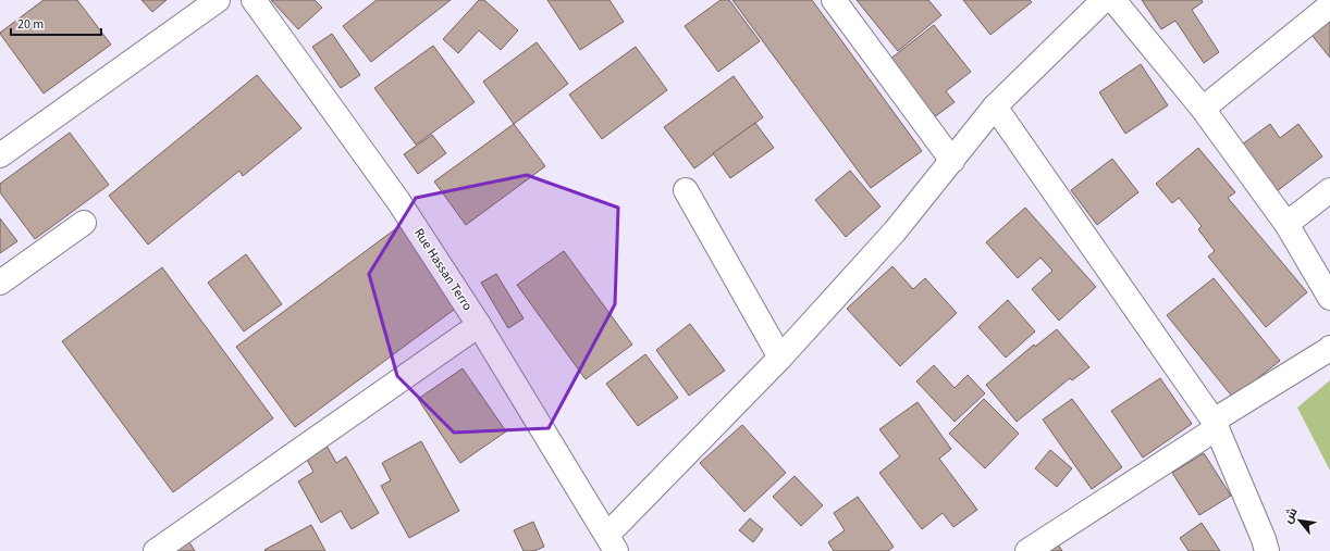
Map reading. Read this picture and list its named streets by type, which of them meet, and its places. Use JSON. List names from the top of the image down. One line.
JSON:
{"streets":{"street":["Rue Hassan Terro"]},"scale_bar":"20 m","north":"top left"}
